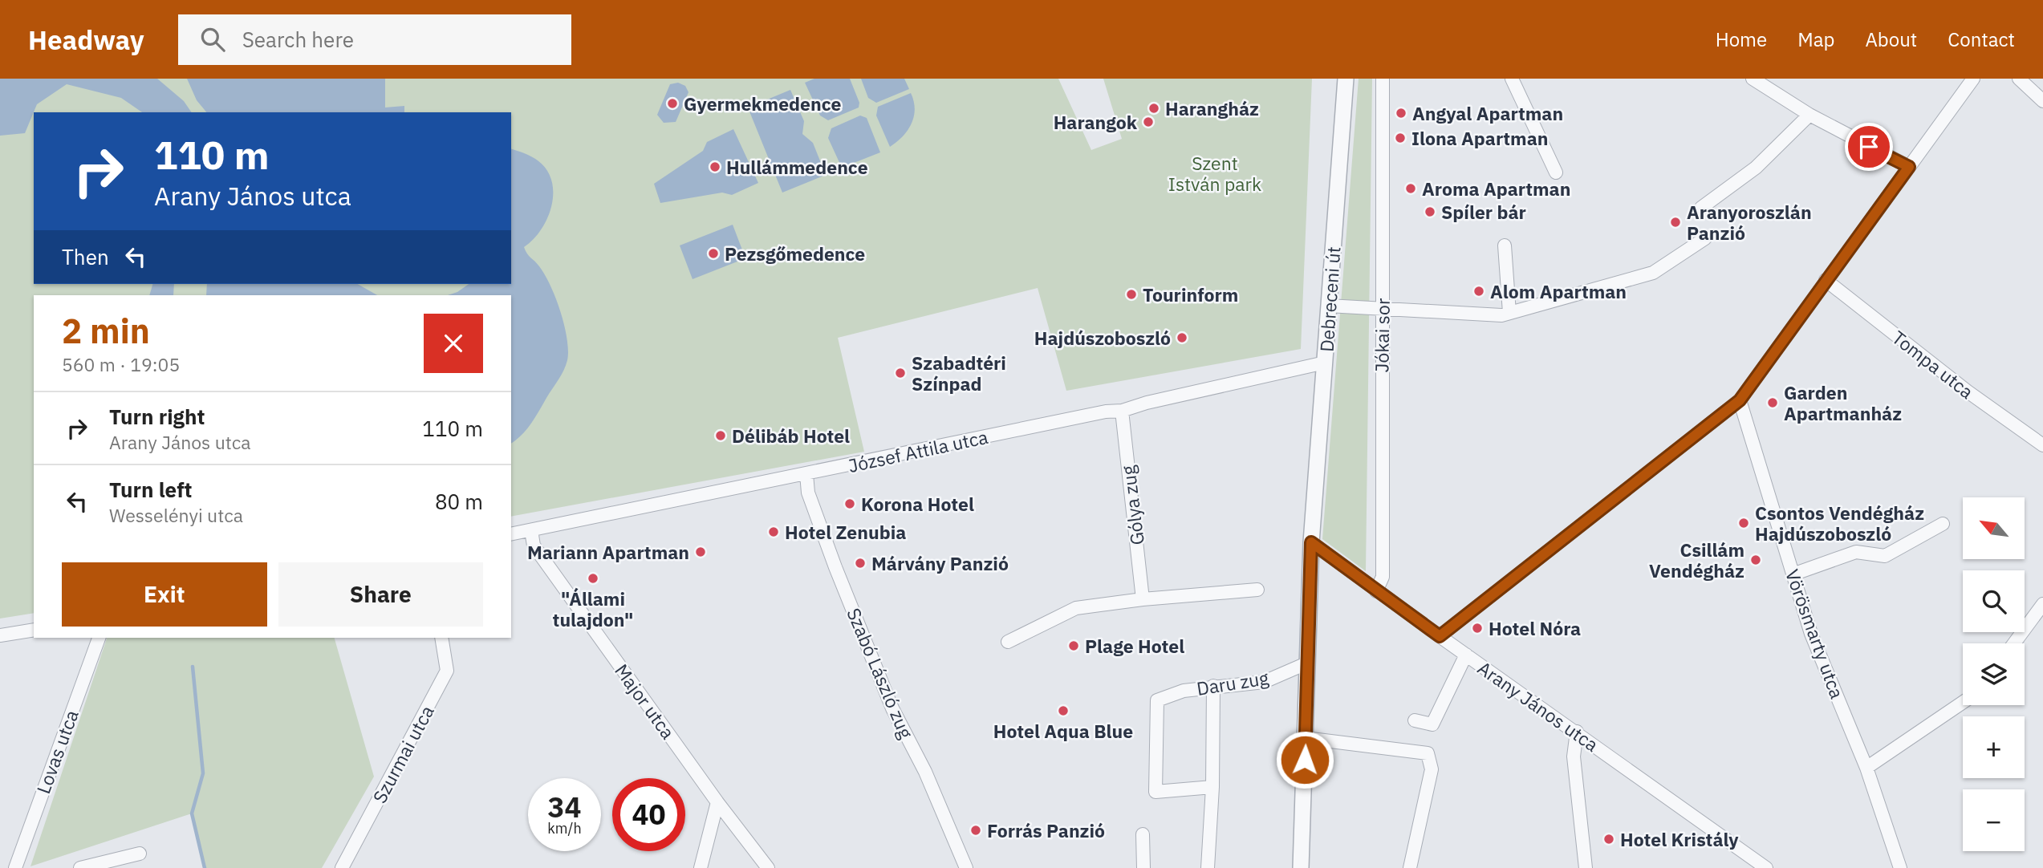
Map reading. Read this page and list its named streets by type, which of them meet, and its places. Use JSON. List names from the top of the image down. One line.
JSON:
{"streets":{"street":["Debreceni út","Jókai sor","Tompa utca","József Attila utca","Gólya zug","Vörösmarty utca","Szabó László zug","Daru zug","Major utca","Arany János utca","Lovas utca","Szurmai utca"]},"crossings":[["Debreceni út","József Attila utca"],["Debreceni út","Daru zug"],["Debreceni út","Arany János utca"],["Jókai sor","Arany János utca"],["József Attila utca","Gólya zug"],["József Attila utca","Szabó László zug"],["József Attila utca","Major utca"]],"parks":["Szent István park"],"places":["Gyermekmedence","Harangház","Angyal Apartman","Harangok","Ilona Apartman","Hullámmedence","Aroma Apartman","Spíler bár","Aranyoroszlán Panzió","Pezsgőmedence","Alom Apartman","Tourinform","Hajdúszoboszló","Szabadtéri Színpad","Garden Apartmanház","Délibáb Hotel","Korona Hotel","Csontos Vendégház Hajdúszoboszló","Hotel Zenubia","Mariann Apartman","Csillám Vendégház","Márvány Panzió","\"Állami tulajdon\"","Hotel Nóra","Plage Hotel","Hotel Aqua Blue","Forrás Panzió","Hotel Kristály"],"north":"top left","page":{"header":"Headway","search":"Search here","nav":["Home","Map","About","Contact"],"turn":["110 m","Arany János utca"],"then":"Then","heading":["2 min","560 m · 19:05"],"list":[{"name":"Turn right","note":"Arany János utca","value":"110 m"},{"name":"Turn left","note":"Wesselényi utca","value":"80 m"}],"map_buttons":["+","−"],"buttons":["Exit","Share"],"speed":"34 km/h","limit":"40"}}
